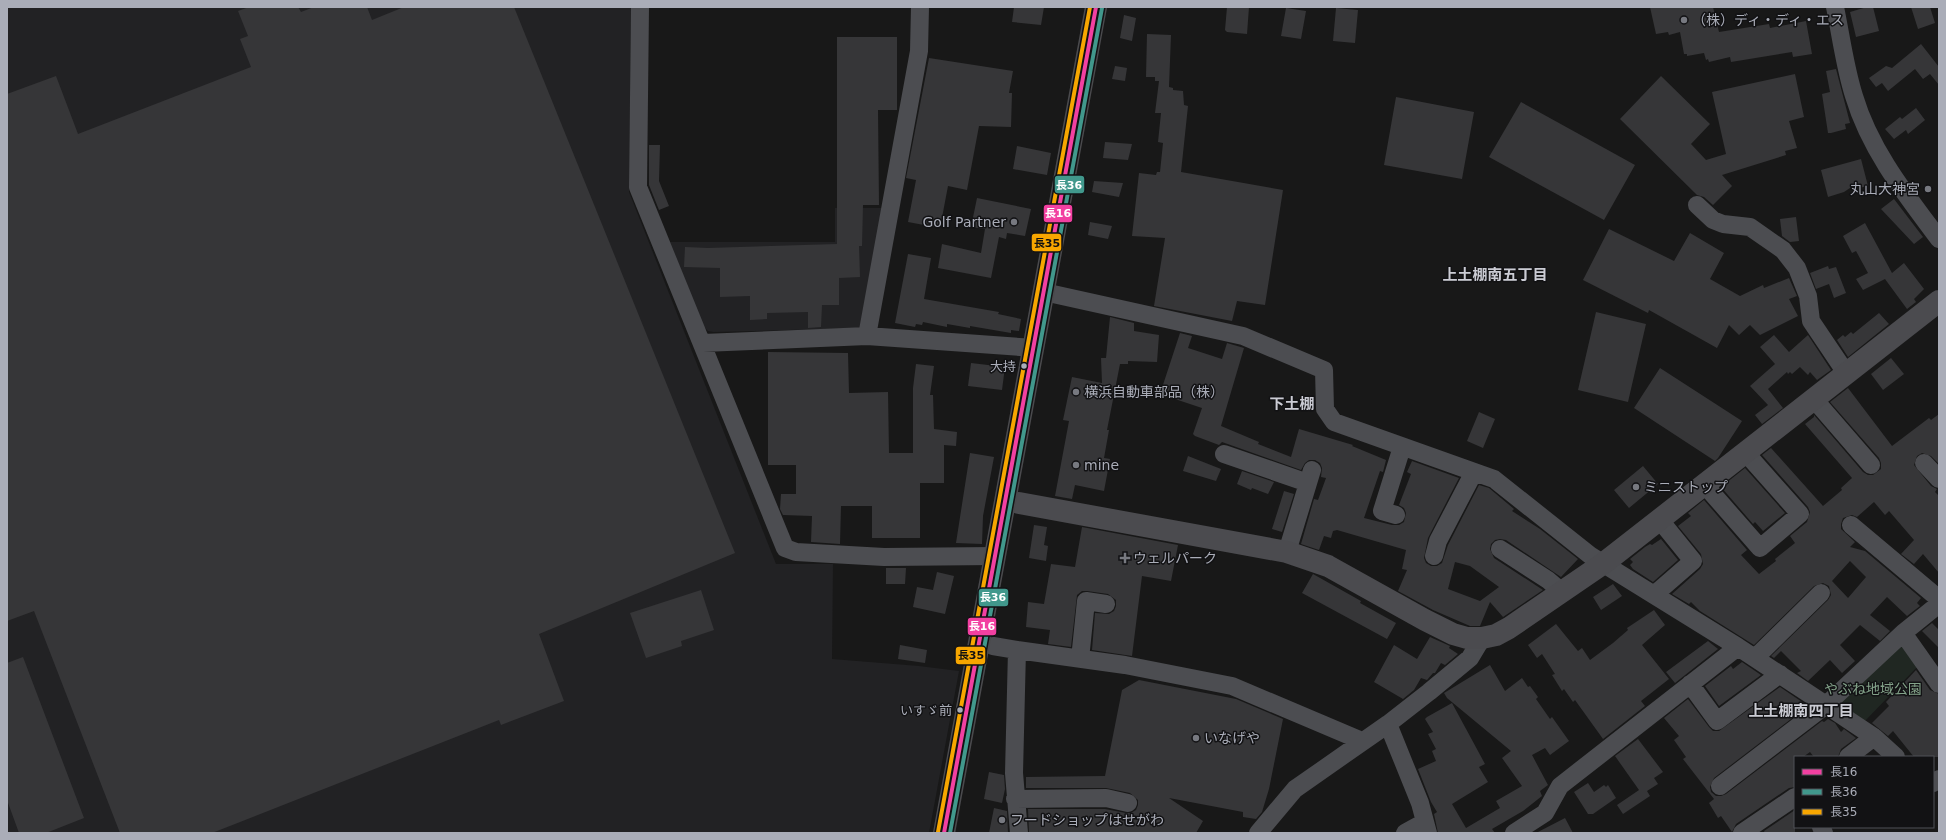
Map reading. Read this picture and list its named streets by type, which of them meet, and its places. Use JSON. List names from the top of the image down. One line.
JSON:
{"districts":["上土棚南五丁目","下土棚","上土棚南四丁目"],"parks":["やぶね地域公園"],"places":{"other":["（株）ディ・ディ・エス","丸山大神宮","Golf Partner","大持","横浜自動車部品（株）","mine","ミニストップ","いすゞ前","いなげや","フードショップはせがわ"],"health":["ウェルパーク"]},"lines":["transit line 長16","transit line 長35","transit line 長36"],"legend":["長16","長36","長35"]}
